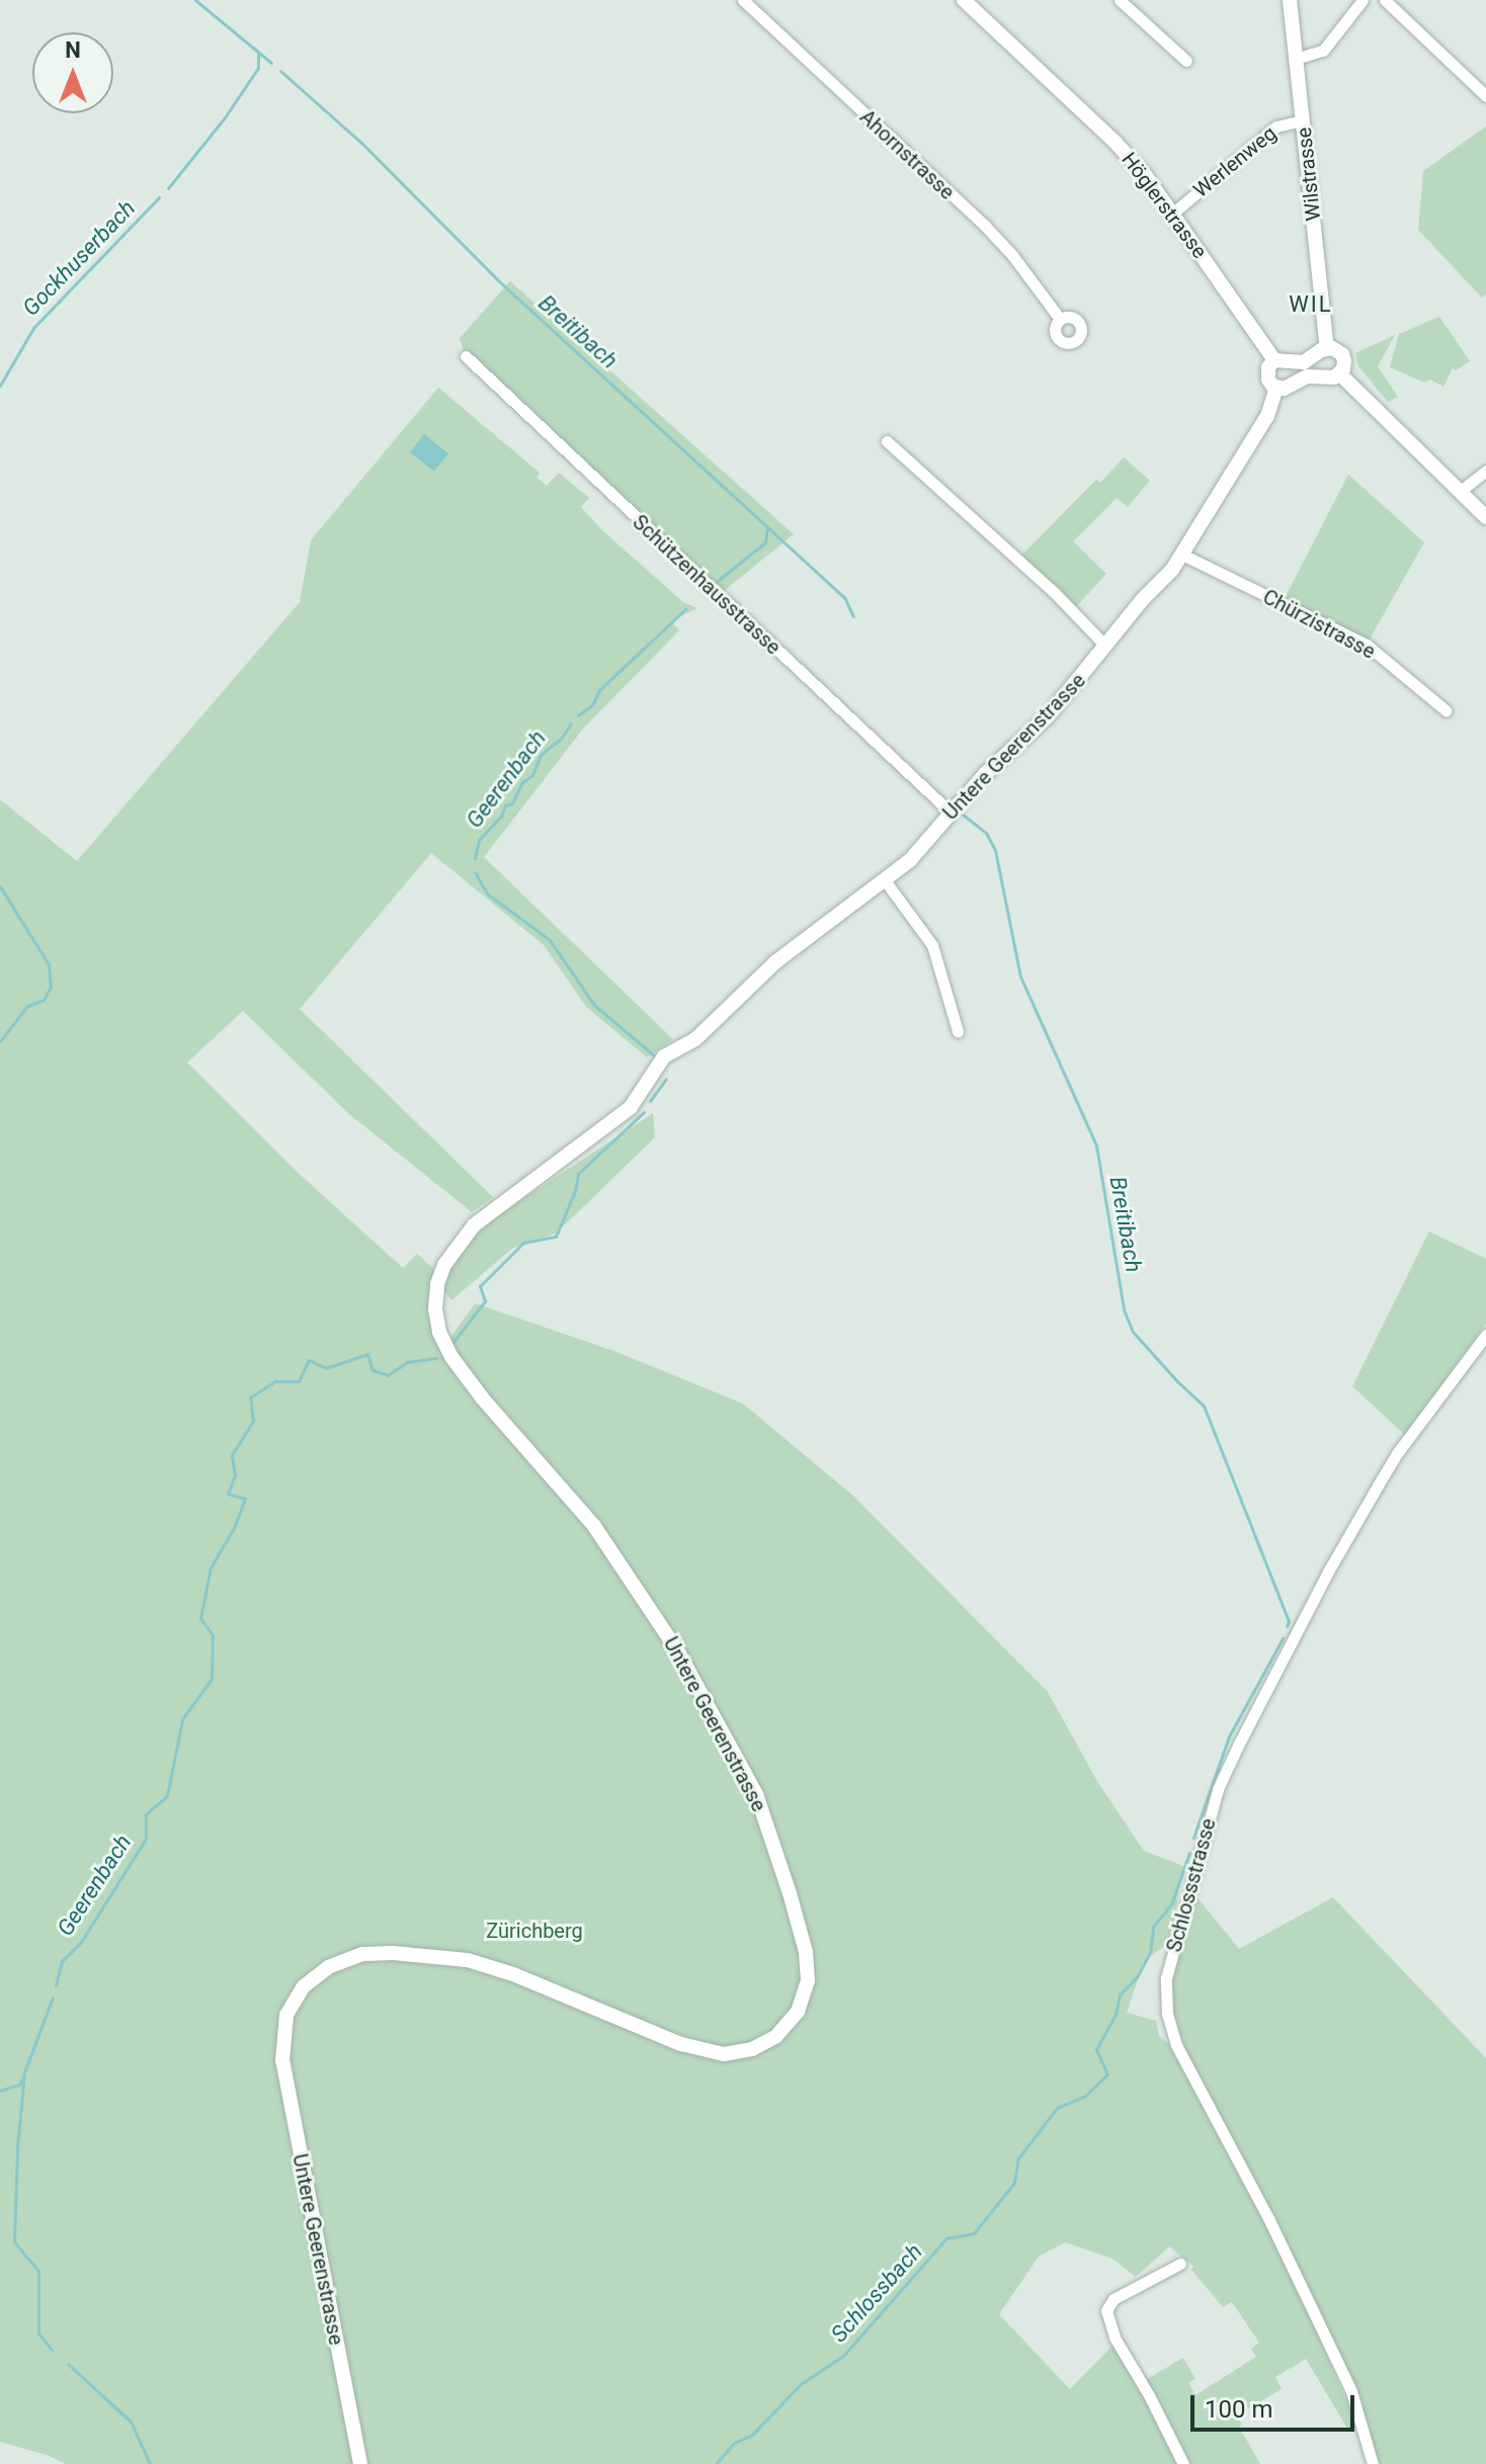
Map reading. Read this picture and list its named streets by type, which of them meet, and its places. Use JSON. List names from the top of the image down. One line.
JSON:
{"streets":{"street":["Ahornstrasse","Werlenweg","Wilstrasse","Höglerstrasse","Schützenhausstrasse","Chürzistrasse","Untere Geerenstrasse","Schlossstrasse"]},"crossings":[["Werlenweg","Wilstrasse"],["Werlenweg","Höglerstrasse"],["Schützenhausstrasse","Untere Geerenstrasse"],["Chürzistrasse","Untere Geerenstrasse"]],"districts":["WIL"],"water":["Gockhuserbach","Breitibach","Geerenbach","Schlossbach"],"parks":["Zürichberg"],"scale_bar":"100 m","north":"top"}
